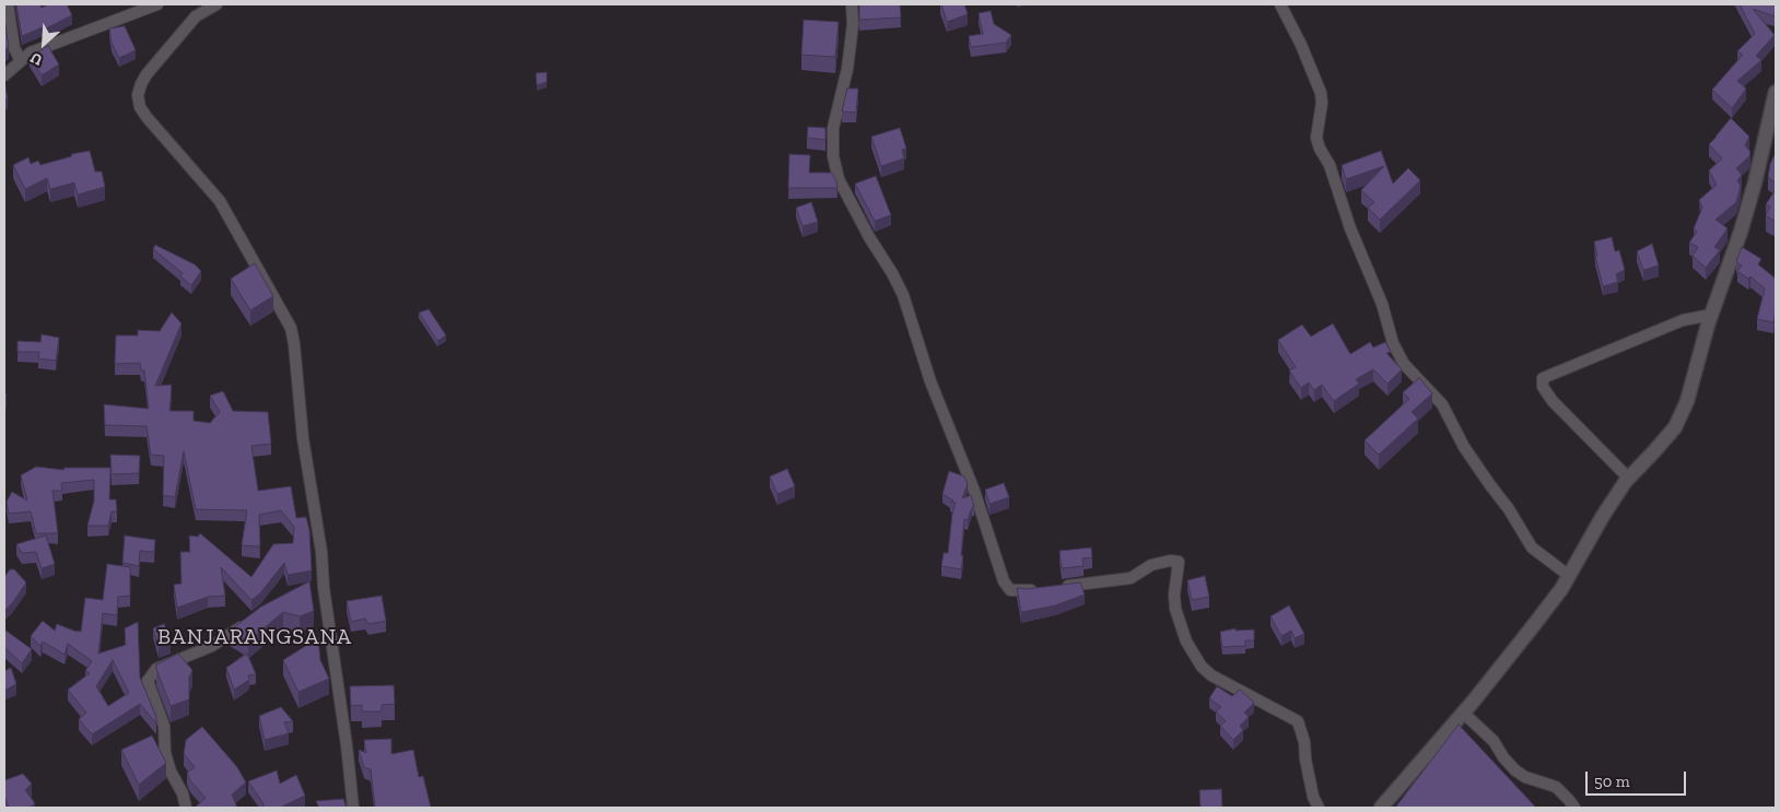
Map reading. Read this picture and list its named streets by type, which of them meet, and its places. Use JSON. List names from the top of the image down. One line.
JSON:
{"districts":["BANJARANGSANA"],"scale_bar":"50 m","north":"bottom left"}
